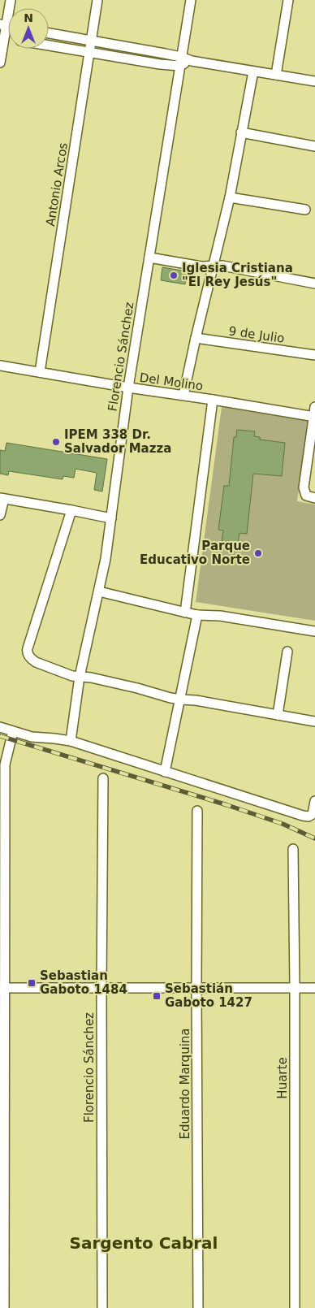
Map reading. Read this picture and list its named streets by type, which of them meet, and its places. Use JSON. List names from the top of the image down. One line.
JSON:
{"streets":{"street":["Antonio Arcos","9 de Julio","Florencio Sánchez","Del Molino","Huarte","Eduardo Marquina"]},"crossings":[["Antonio Arcos","Del Molino"],["Florencio Sánchez","Del Molino"]],"districts":["Sargento Cabral"],"places":{"other":["Iglesia Cristiana \"El Rey Jesús\"","IPEM 338 Dr. Salvador Mazza","Parque Educativo Norte"],"transit":["Sebastian Gaboto 1484","Sebastián Gaboto 1427"]},"north":"top"}
